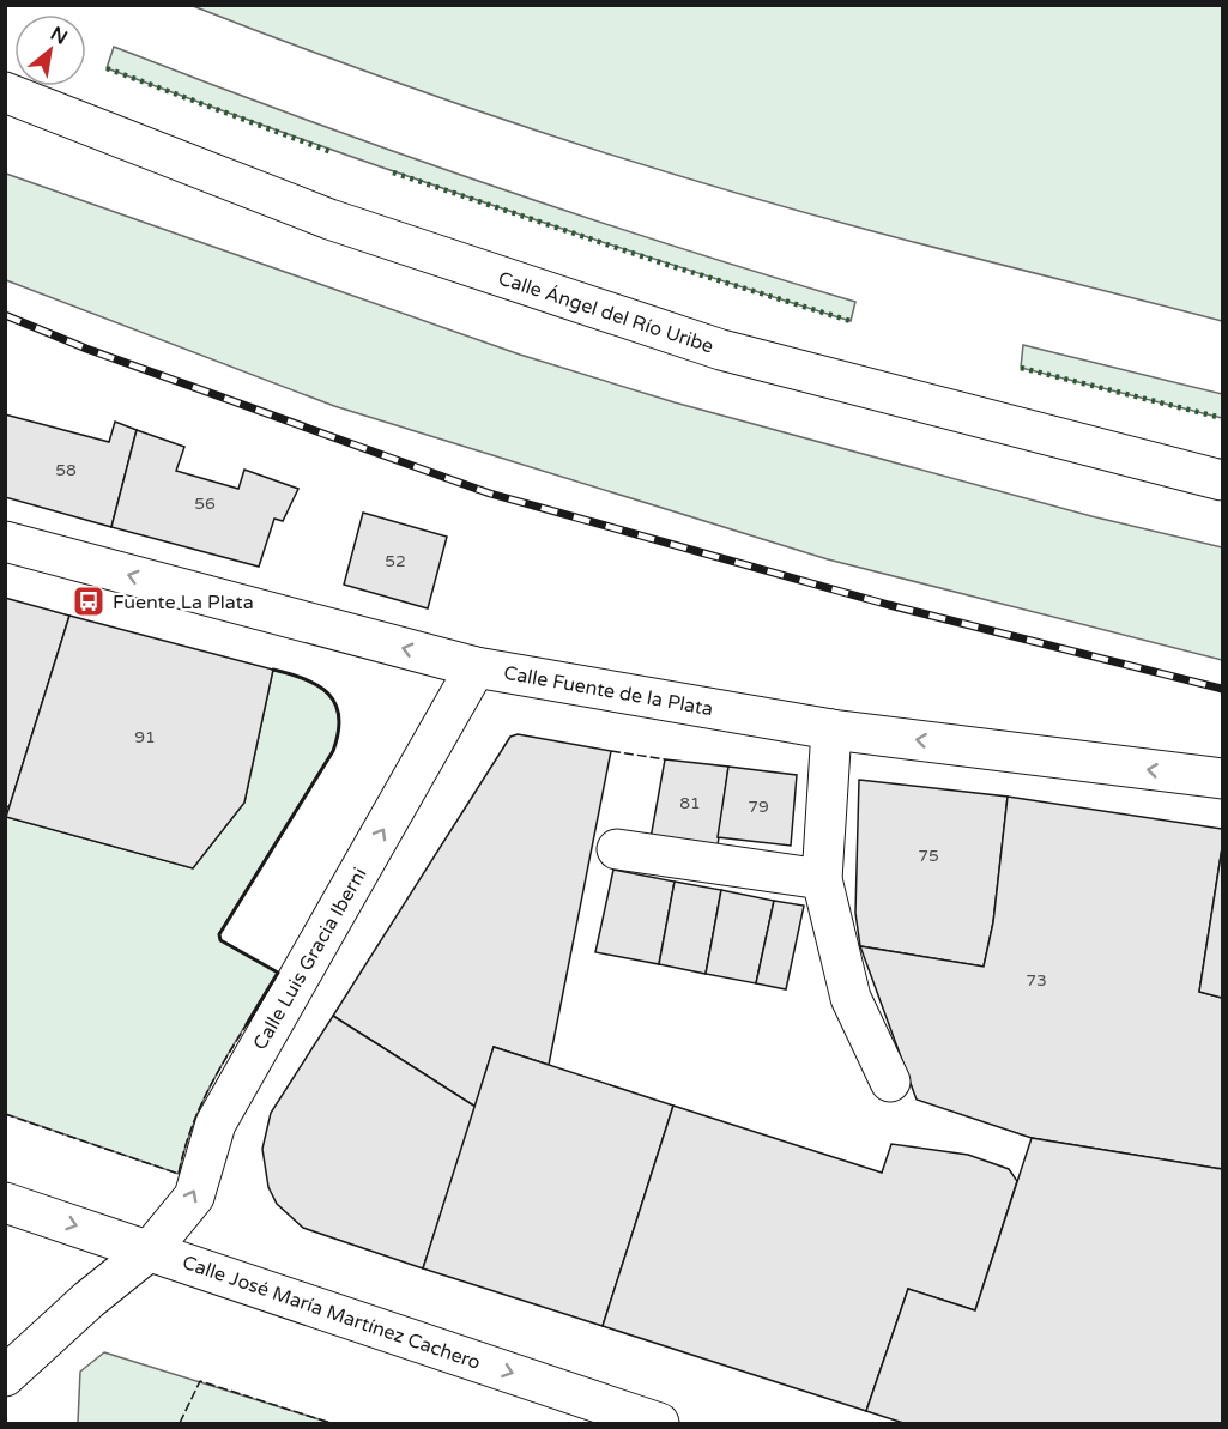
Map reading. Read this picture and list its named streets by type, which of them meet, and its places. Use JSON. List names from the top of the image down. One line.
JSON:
{"streets":{"street":["Calle Ángel del Río Uribe","Calle Fuente de la Plata","Calle Luis Gracia Iberni","Calle José María Martínez Cachero"]},"crossings":[["Calle Fuente de la Plata","Calle Luis Gracia Iberni"],["Calle Luis Gracia Iberni","Calle José María Martínez Cachero"]],"one_way":["Calle Fuente de la Plata","Calle Luis Gracia Iberni","Calle José María Martínez Cachero"],"places":{"bus stop":["Fuente La Plata"]},"house_numbers":["58","56","52","91","81","79","75","73"],"north":"top right"}
